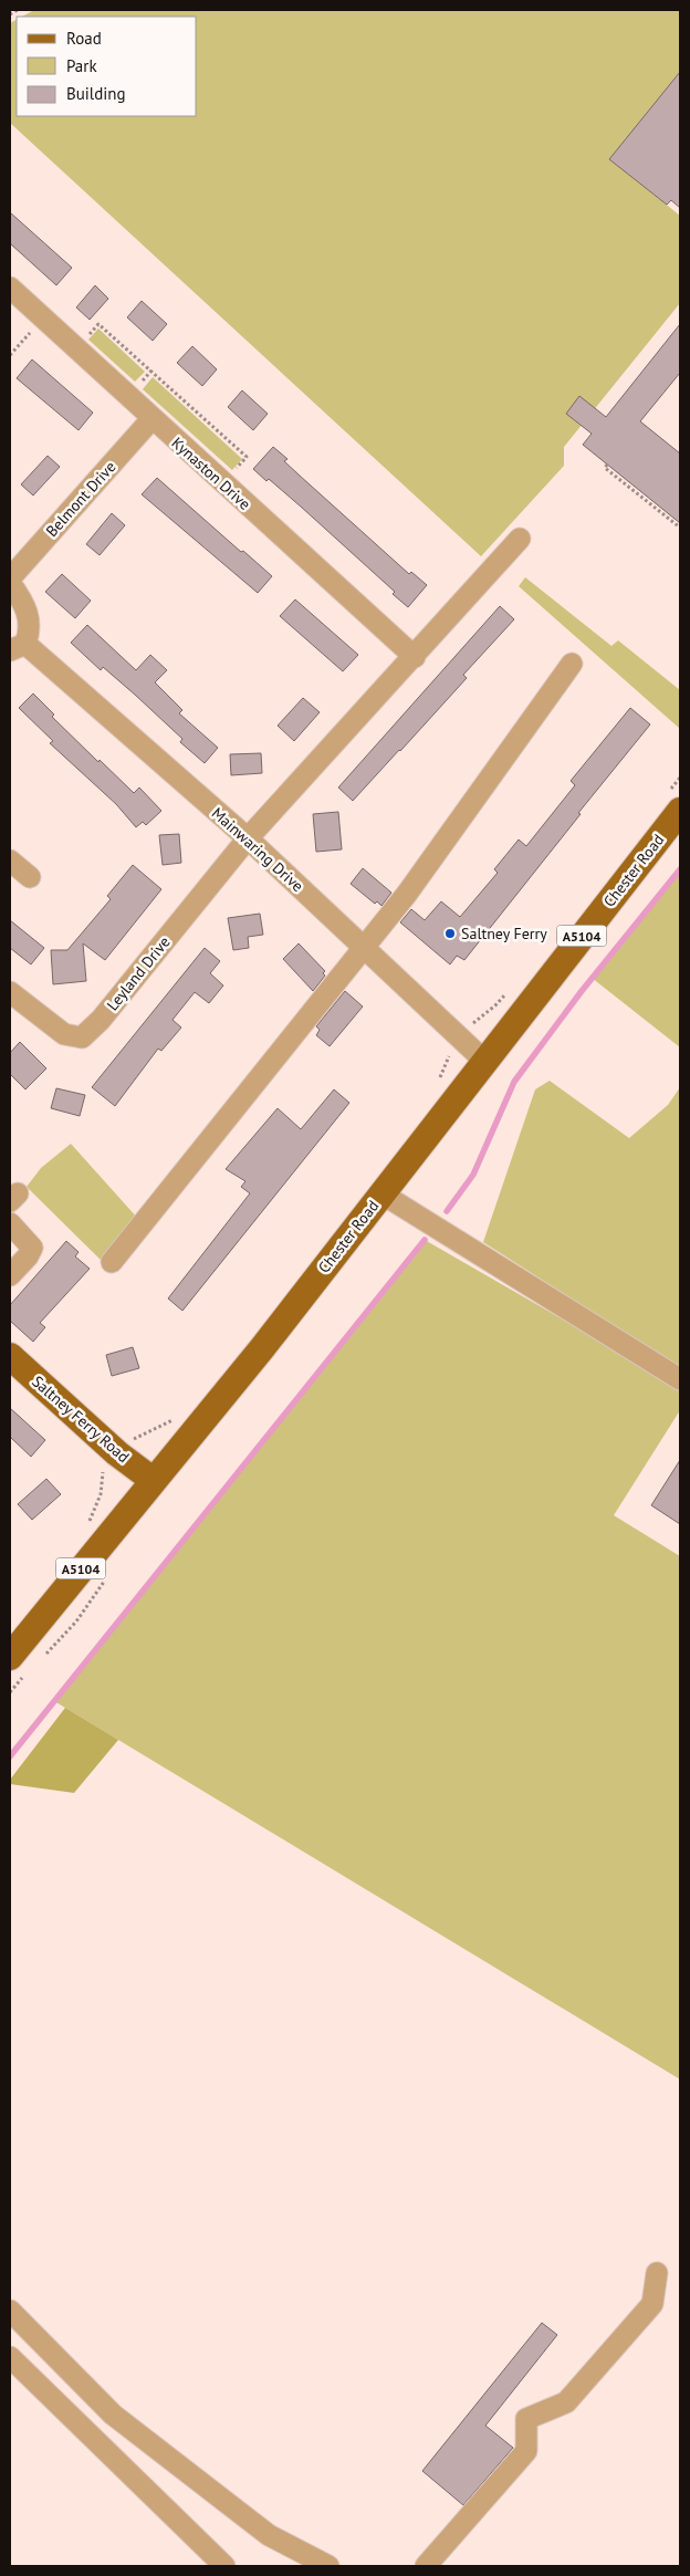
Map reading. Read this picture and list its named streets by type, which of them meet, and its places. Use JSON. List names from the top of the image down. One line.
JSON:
{"streets":{"main road":["Chester Road","A5104","Saltney Ferry Road"],"street":["Kynaston Drive","Belmont Drive","Mainwaring Drive","Leyland Drive"]},"crossings":[["Kynaston Drive","Belmont Drive"],["Mainwaring Drive","Chester Road"],["Mainwaring Drive","Leyland Drive"],["Chester Road","Saltney Ferry Road"]],"places":["Saltney Ferry"],"legend":["Road","Park","Building"]}
